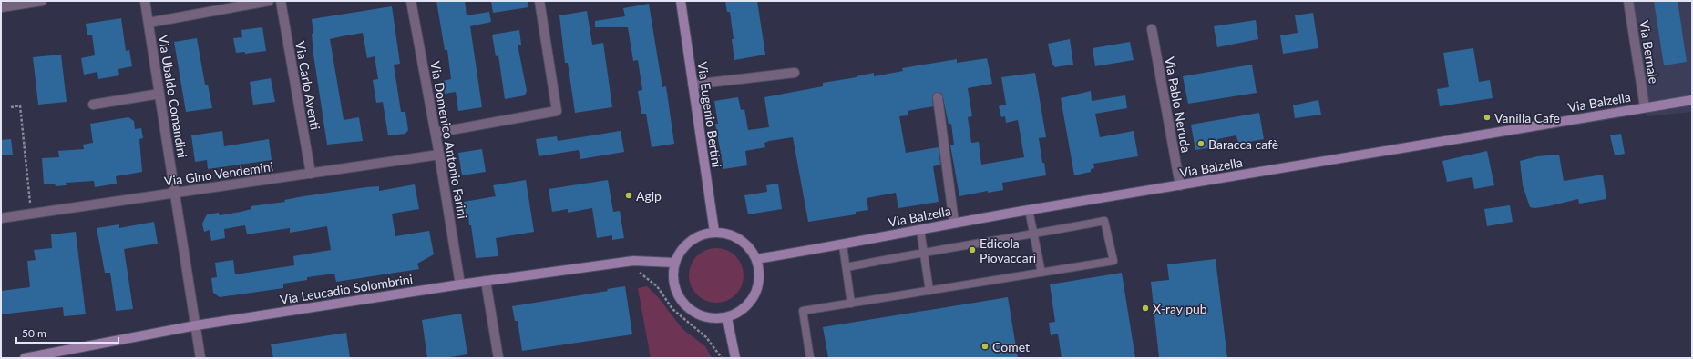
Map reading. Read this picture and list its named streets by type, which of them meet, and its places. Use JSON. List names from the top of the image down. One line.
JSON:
{"streets":{"street":["Via Bernale","Via Carlo Aventi","Via Ubaldo Comandini","Via Balzella","Via Pablo Neruda","Via Eugenio Bertini","Via Domenico Antonio Farini","Via Gino Vendemini","Via Leucadio Solombrini"]},"crossings":[["Via Bernale","Via Balzella"],["Via Carlo Aventi","Via Gino Vendemini"],["Via Ubaldo Comandini","Via Gino Vendemini"],["Via Ubaldo Comandini","Via Leucadio Solombrini"],["Via Balzella","Via Pablo Neruda"],["Via Balzella","Via Eugenio Bertini"],["Via Balzella","Via Leucadio Solombrini"],["Via Eugenio Bertini","Via Leucadio Solombrini"],["Via Domenico Antonio Farini","Via Gino Vendemini"],["Via Domenico Antonio Farini","Via Leucadio Solombrini"]],"places":["Vanilla Cafe","Baracca cafè","Agip","Edicola Piovaccari","X-ray pub","Comet"],"scale_bar":"50 m"}
